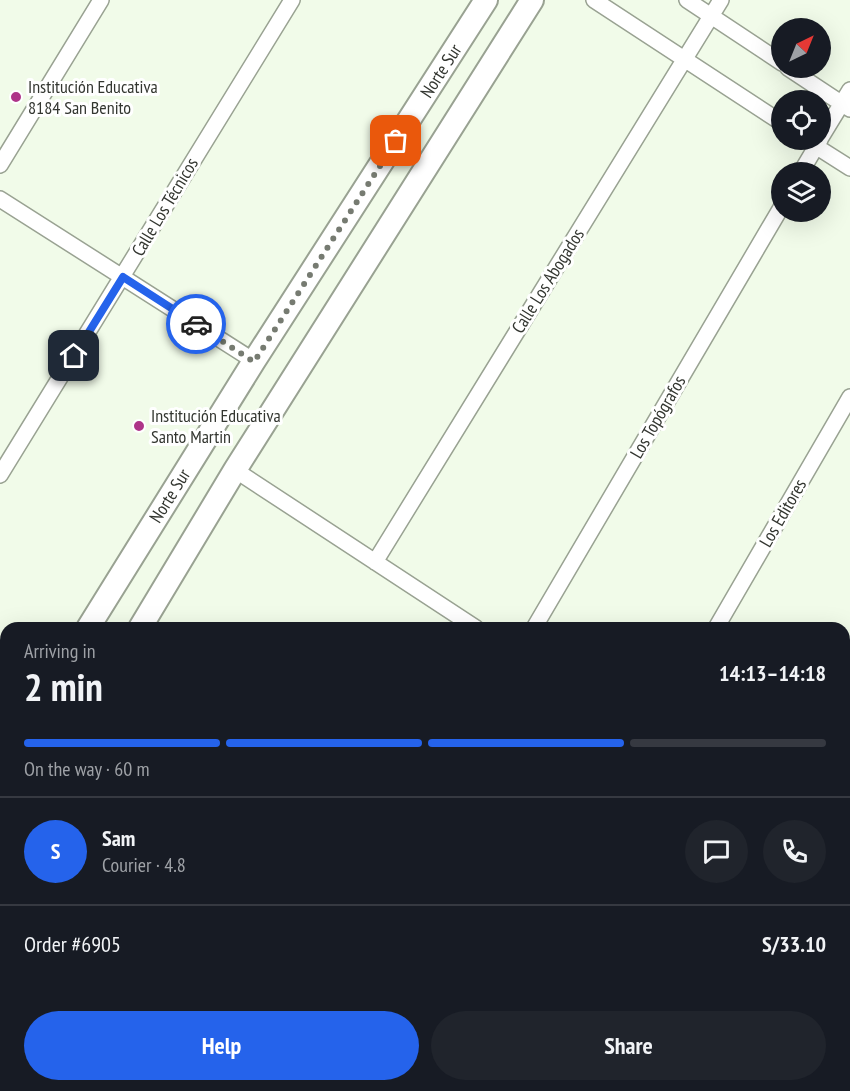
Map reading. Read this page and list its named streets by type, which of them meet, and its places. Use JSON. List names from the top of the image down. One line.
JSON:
{"streets":{"street":["Norte Sur","Calle Los Técnicos","Calle Los Abogados","Los Topógrafos","Los Editores"]},"places":["Institución Educativa 8184 San Benito","Institución Educativa Santo Martin"],"north":"top right","page":{"heading":["2 min","Arriving in","14:13–14:18"],"panel":["Sam","Courier · 4.8","Order #6905","S/33.10"],"bar":"On the way · 60 m","round":"S","buttons":["Help","Share"]}}
